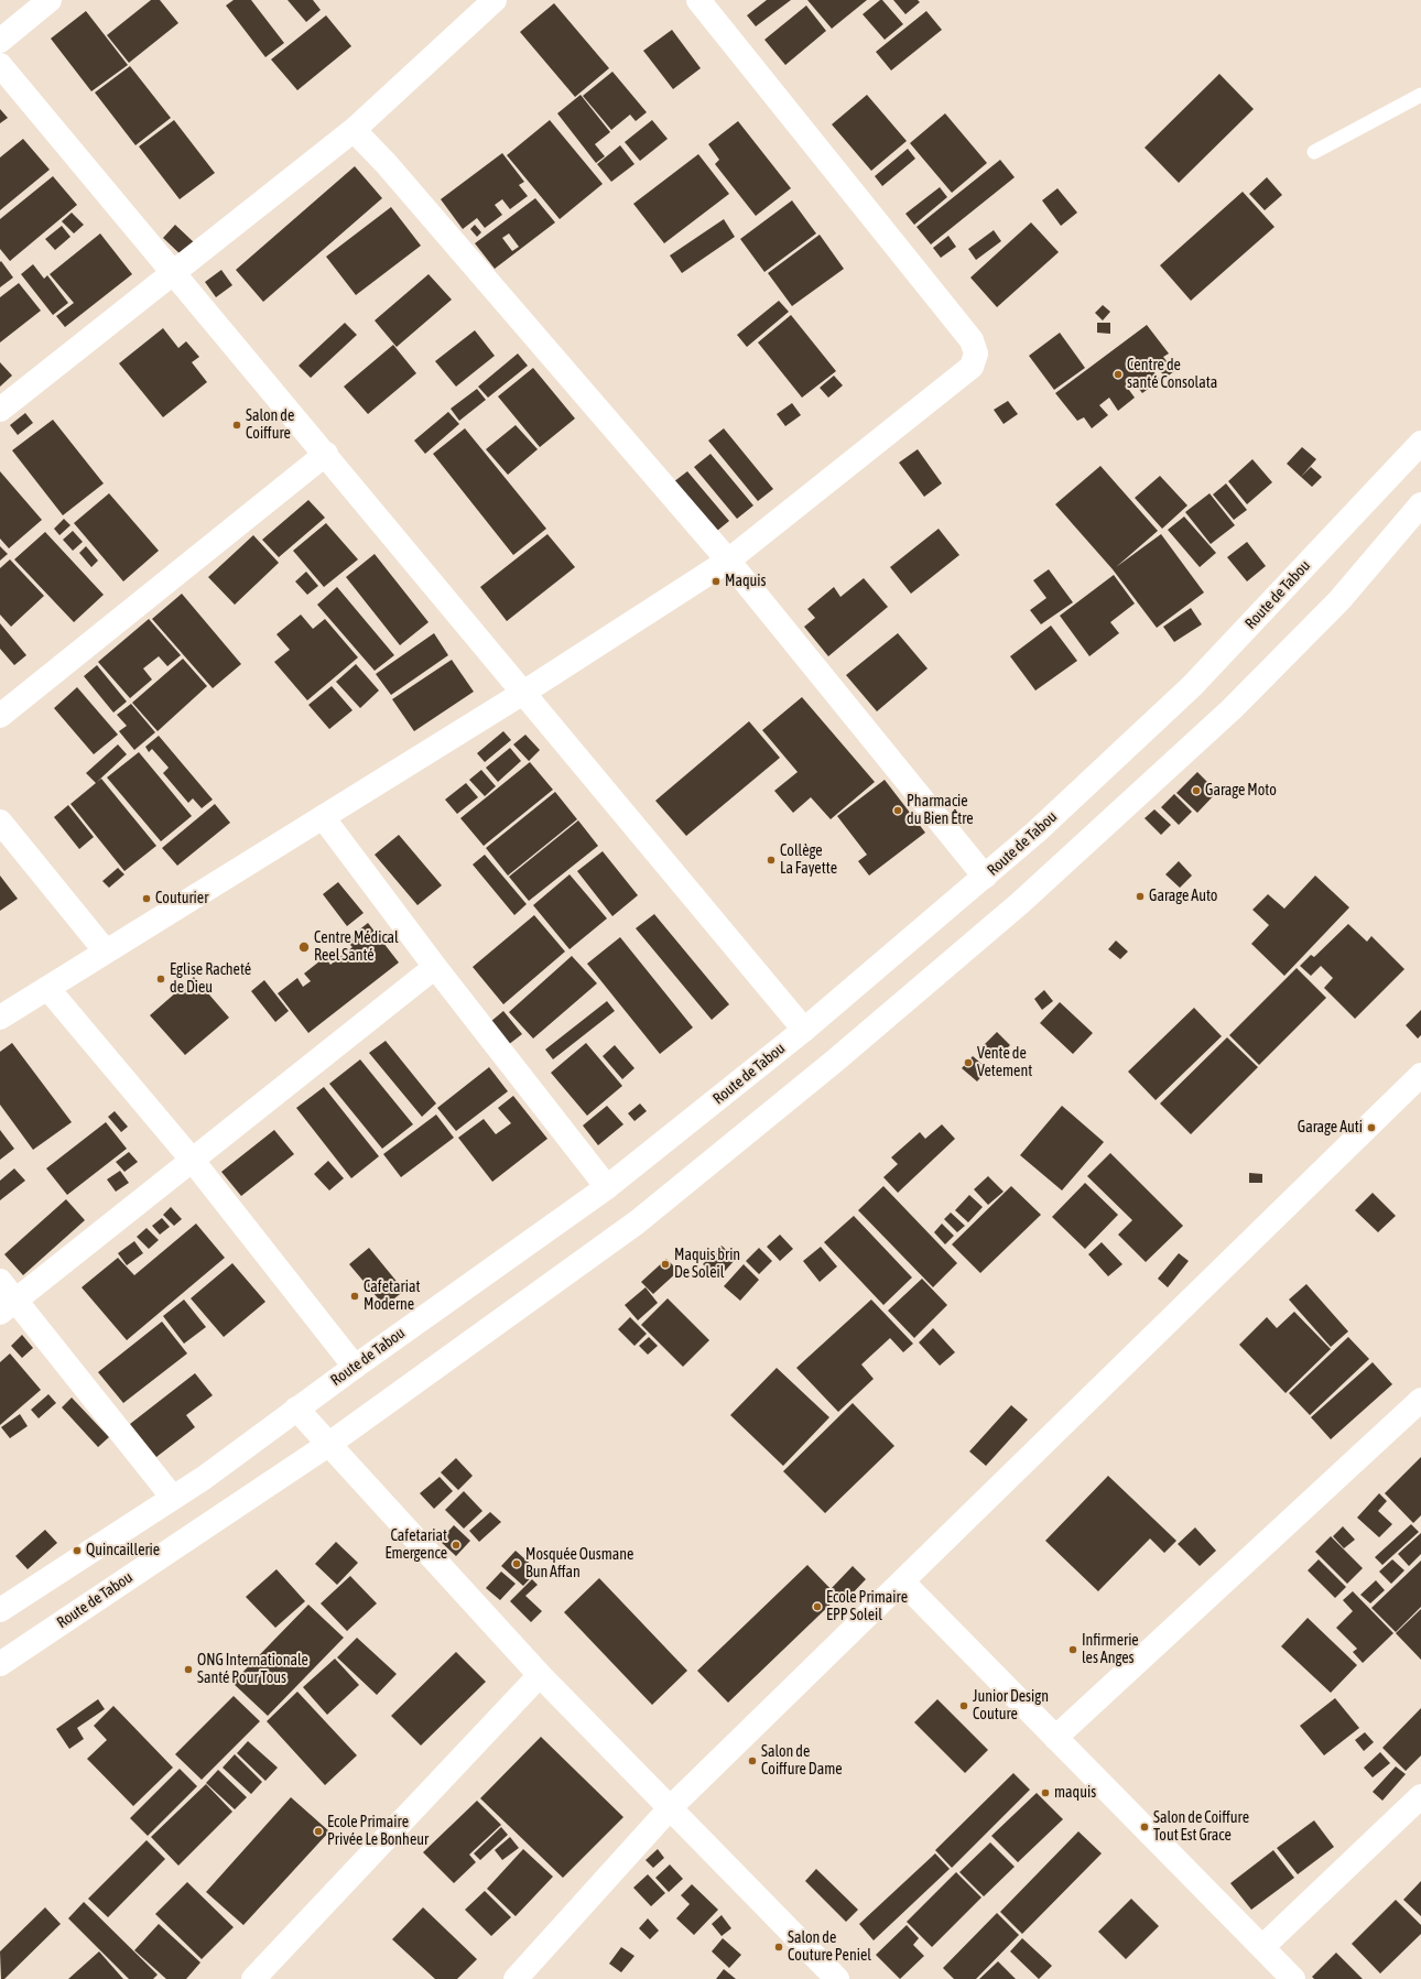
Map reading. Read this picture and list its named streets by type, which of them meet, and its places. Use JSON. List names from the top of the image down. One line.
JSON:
{"streets":{"street":["Route de Tabou"]},"places":["Centre de santé Consolata","Salon de Coiffure","Maquis","Garage Moto","Pharmacie du Bien Être","Collège La Fayette","Garage Auto","Couturier","Centre Médical Reel Santé","Eglise Racheté de Dieu","Vente de Vetement","Garage Auti","Maquis brin De Soleil","Cafetariat Moderne","Cafetariat Emergence","Quincaillerie","Mosquée Ousmane Bun Affan","Ecole Primaire EPP Soleil","Infirmerie les Anges","ONG Internationale Santé Pour Tous","Junior Design Couture","Salon de Coiffure Dame","maquis","Salon de Coiffure Tout Est Grace","Ecole Primaire Privée Le Bonheur","Salon de Couture Peniel"]}
